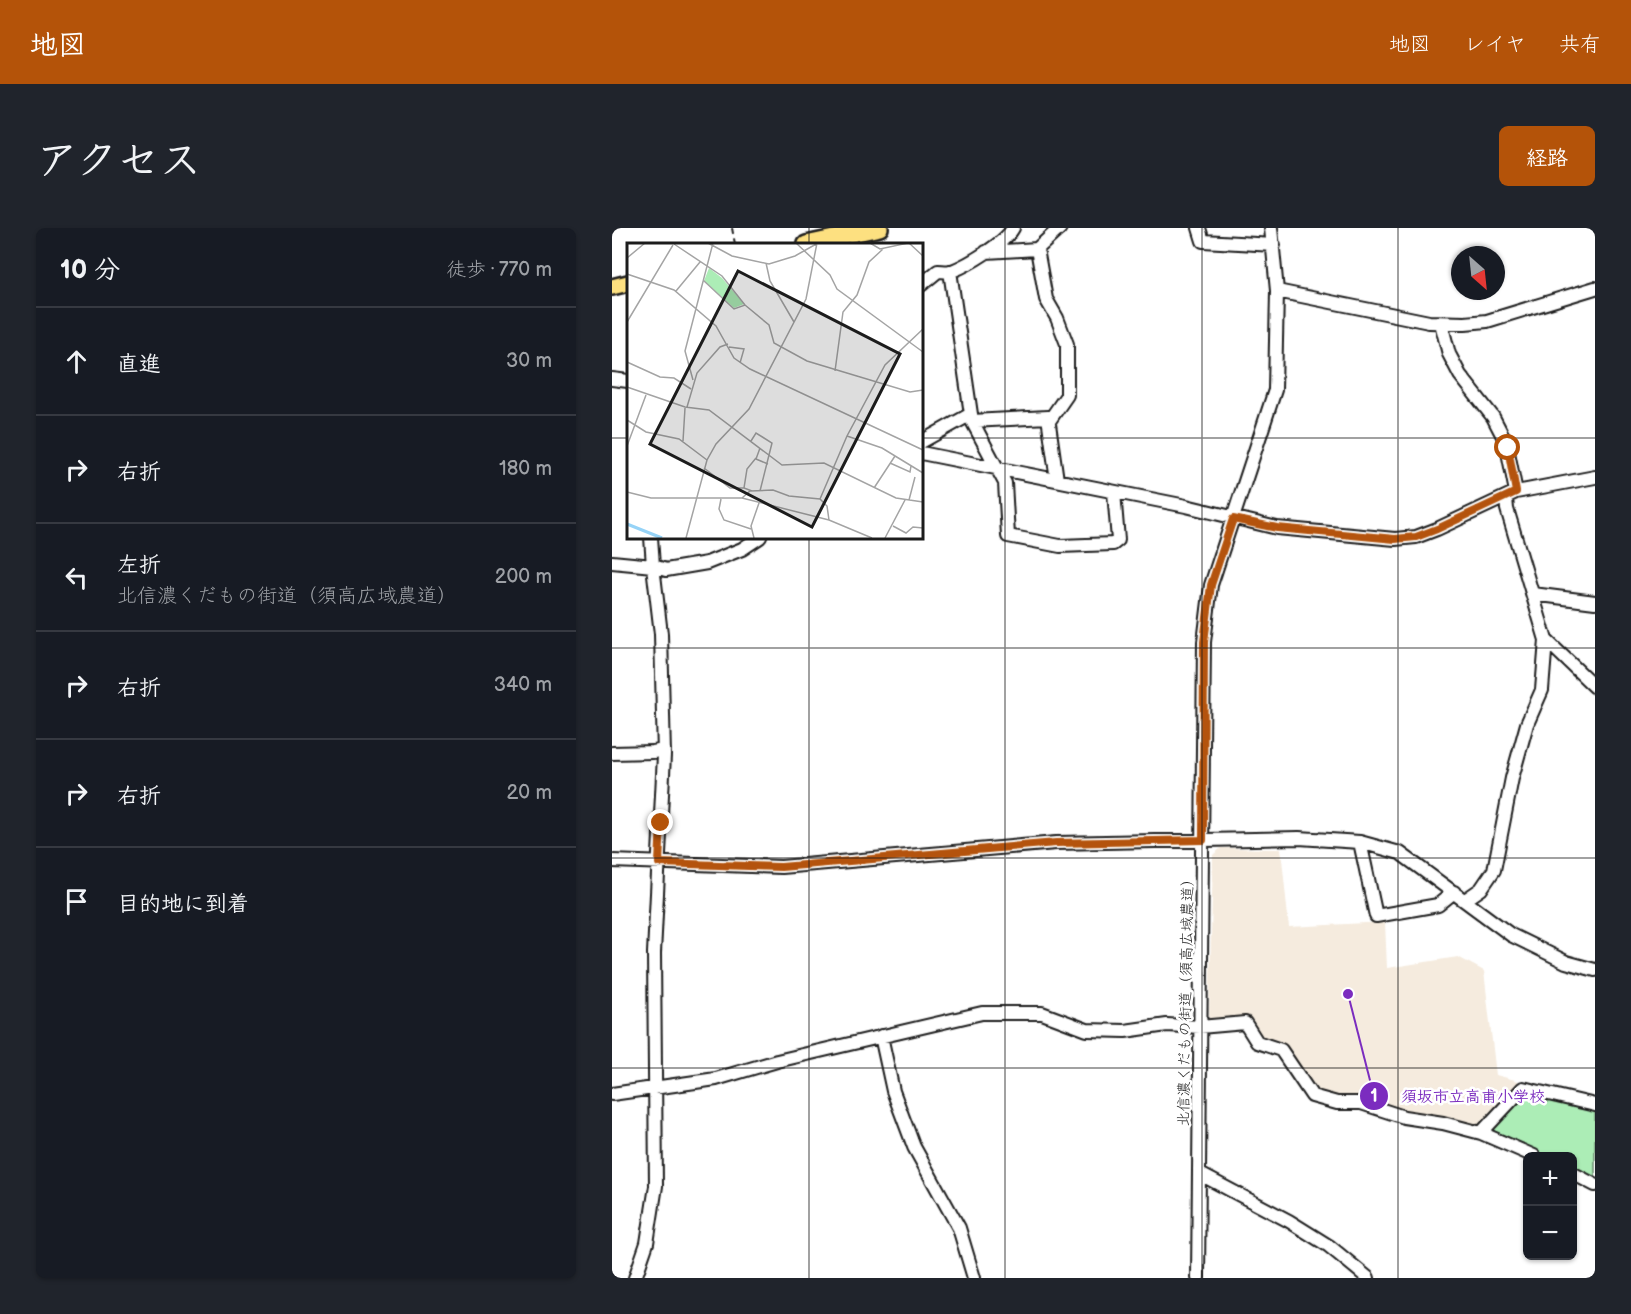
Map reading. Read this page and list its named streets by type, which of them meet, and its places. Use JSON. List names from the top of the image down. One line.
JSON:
{"streets":{"street":["北信濃くだもの街道（須高広域農道）"]},"places":["須坂市立高甫小学校"],"north":"bottom right","page":{"header":"地図","nav":["地図","レイヤ","共有"],"title":"アクセス","buttons":"経路","heading":["10 分","徒歩 · 770 m"],"list":[["直進","30 m"],["右折","180 m"],["左折","北信濃くだもの街道（須高広域農道）","200 m"],["右折","340 m"],["右折","20 m"],"目的地に到着"],"map_buttons":["+","−"]}}
